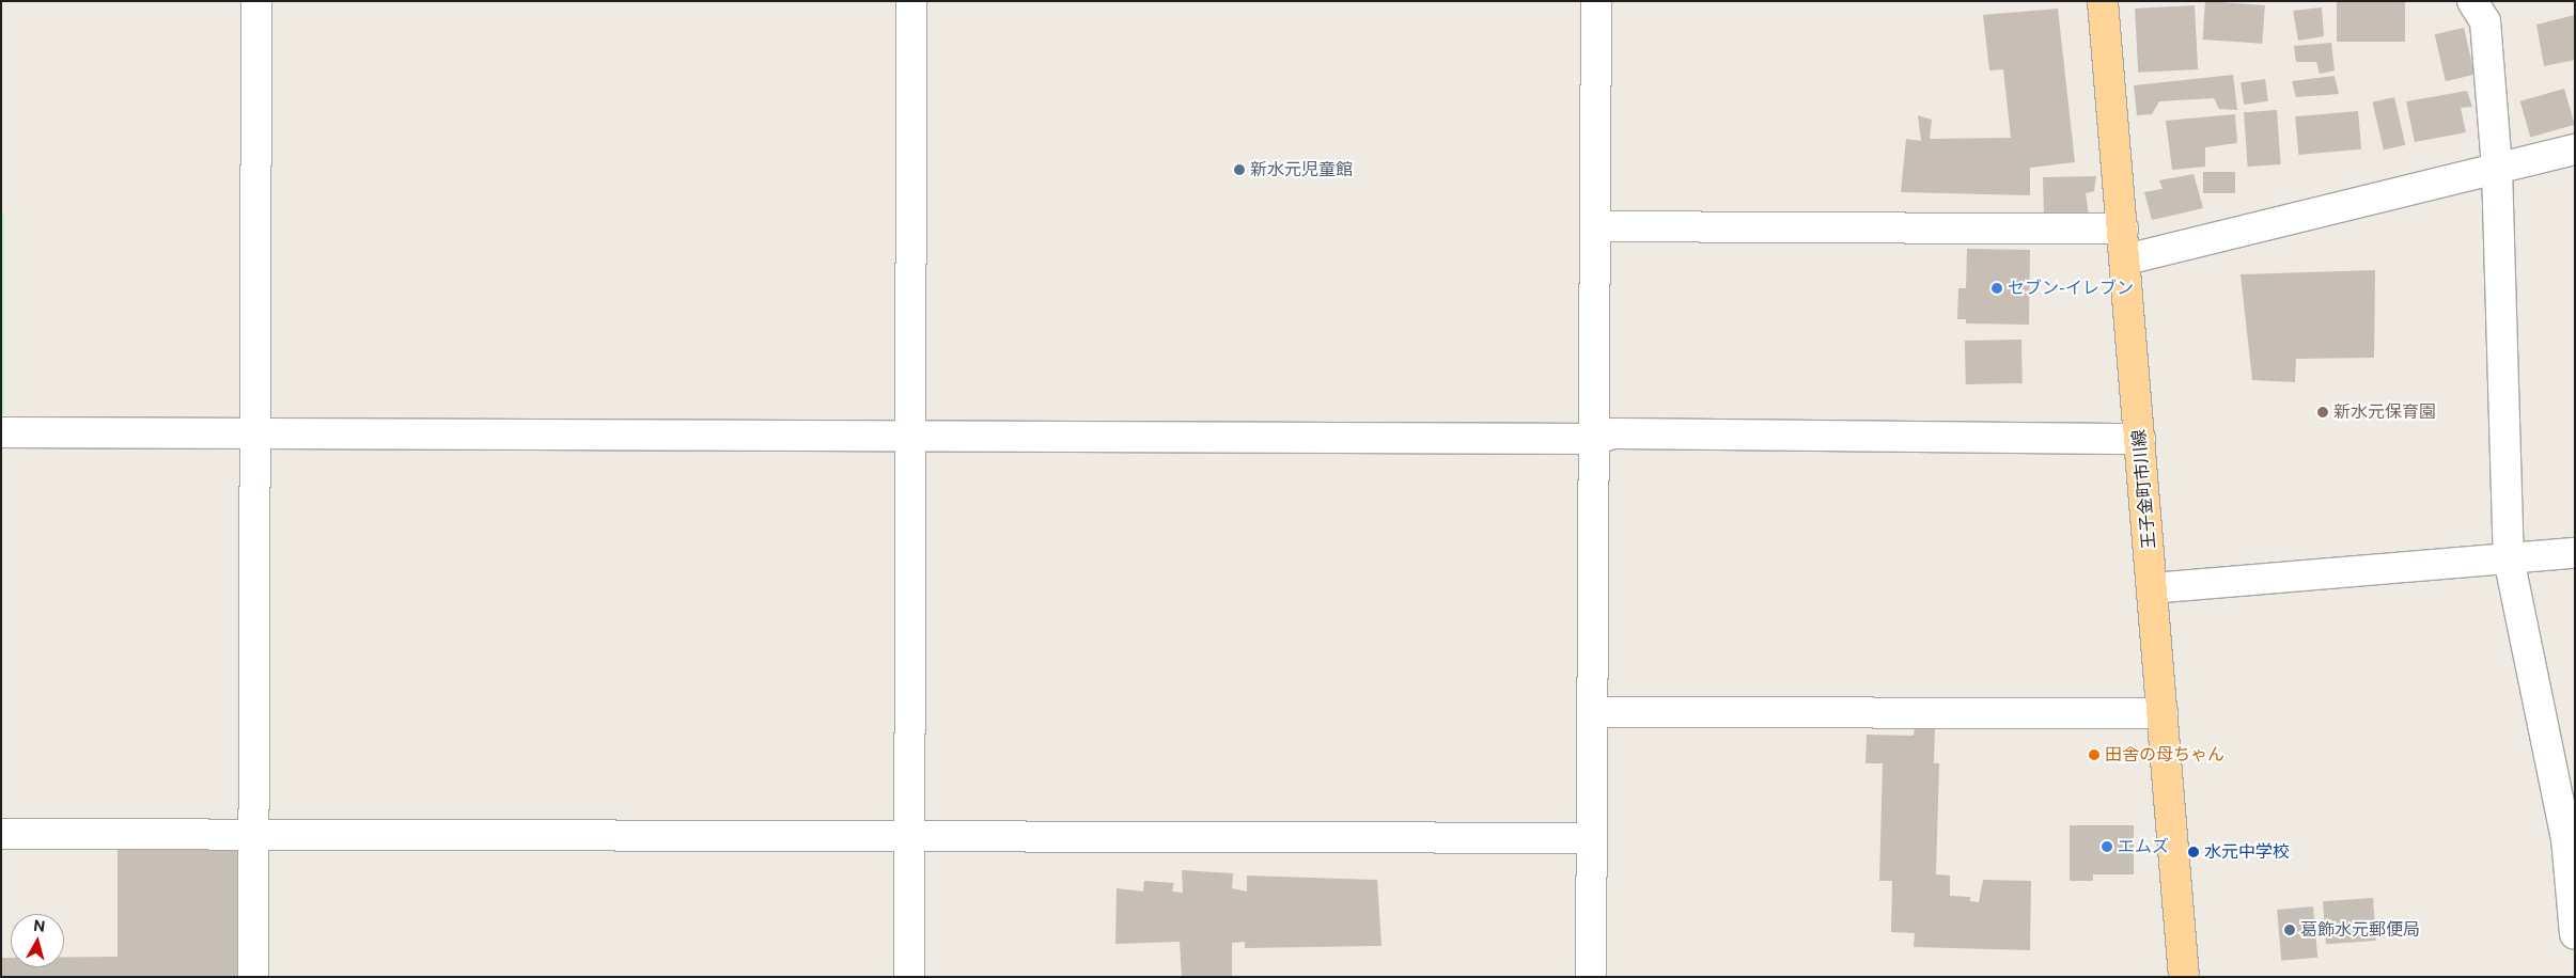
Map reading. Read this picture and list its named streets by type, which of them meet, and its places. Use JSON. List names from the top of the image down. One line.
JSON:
{"streets":{"main road":["王子金町市川線"]},"places":["新水元児童館","セブン-イレブン","新水元保育園","田舎の母ちゃん","エムズ","水元中学校","葛飾水元郵便局"],"north":"top"}
